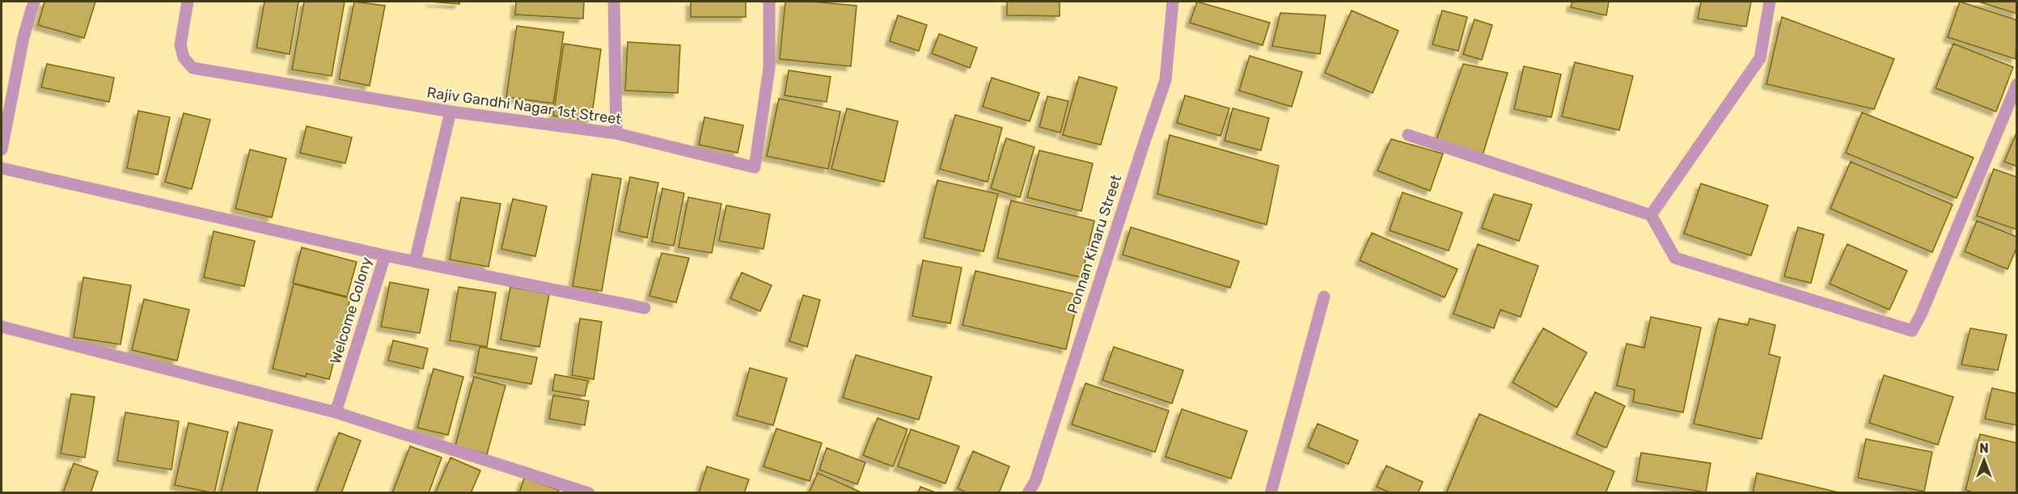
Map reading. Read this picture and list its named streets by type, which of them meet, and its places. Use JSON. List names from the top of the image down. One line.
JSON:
{"streets":{"street":["Rajiv Gandhi Nagar 1st Street","Ponnan Kinaru Street","Welcome Colony"]},"north":"top"}
